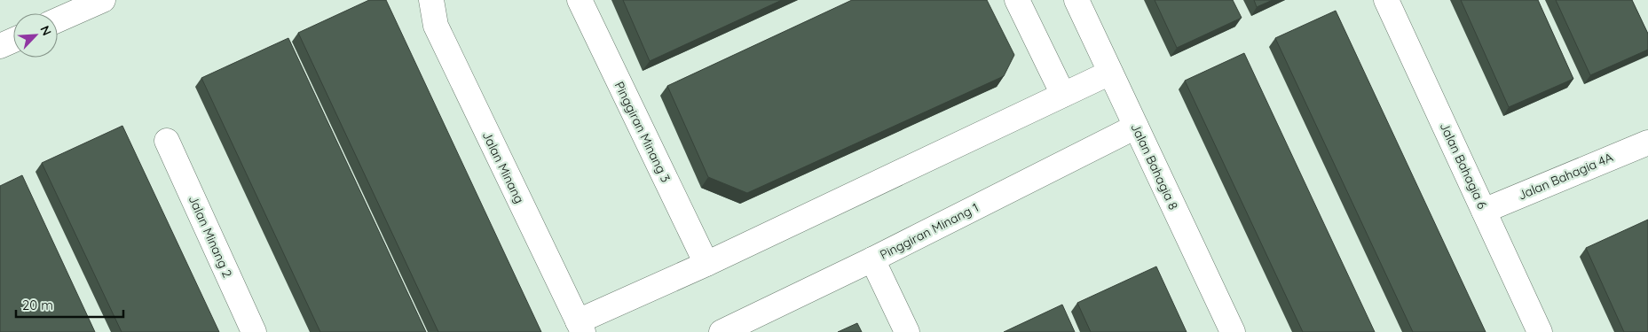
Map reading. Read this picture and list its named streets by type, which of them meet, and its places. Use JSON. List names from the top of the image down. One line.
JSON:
{"streets":{"street":["Pinggiran Minang 3","Jalan Bahagia 6","Jalan Bahagia 8","Jalan Minang","Jalan Bahagia 4A","Pinggiran Minang 1","Jalan Minang 2"]},"crossings":[["Jalan Bahagia 6","Jalan Bahagia 4A"],["Jalan Bahagia 8","Pinggiran Minang 1"]],"scale_bar":"20 m","north":"top right"}
